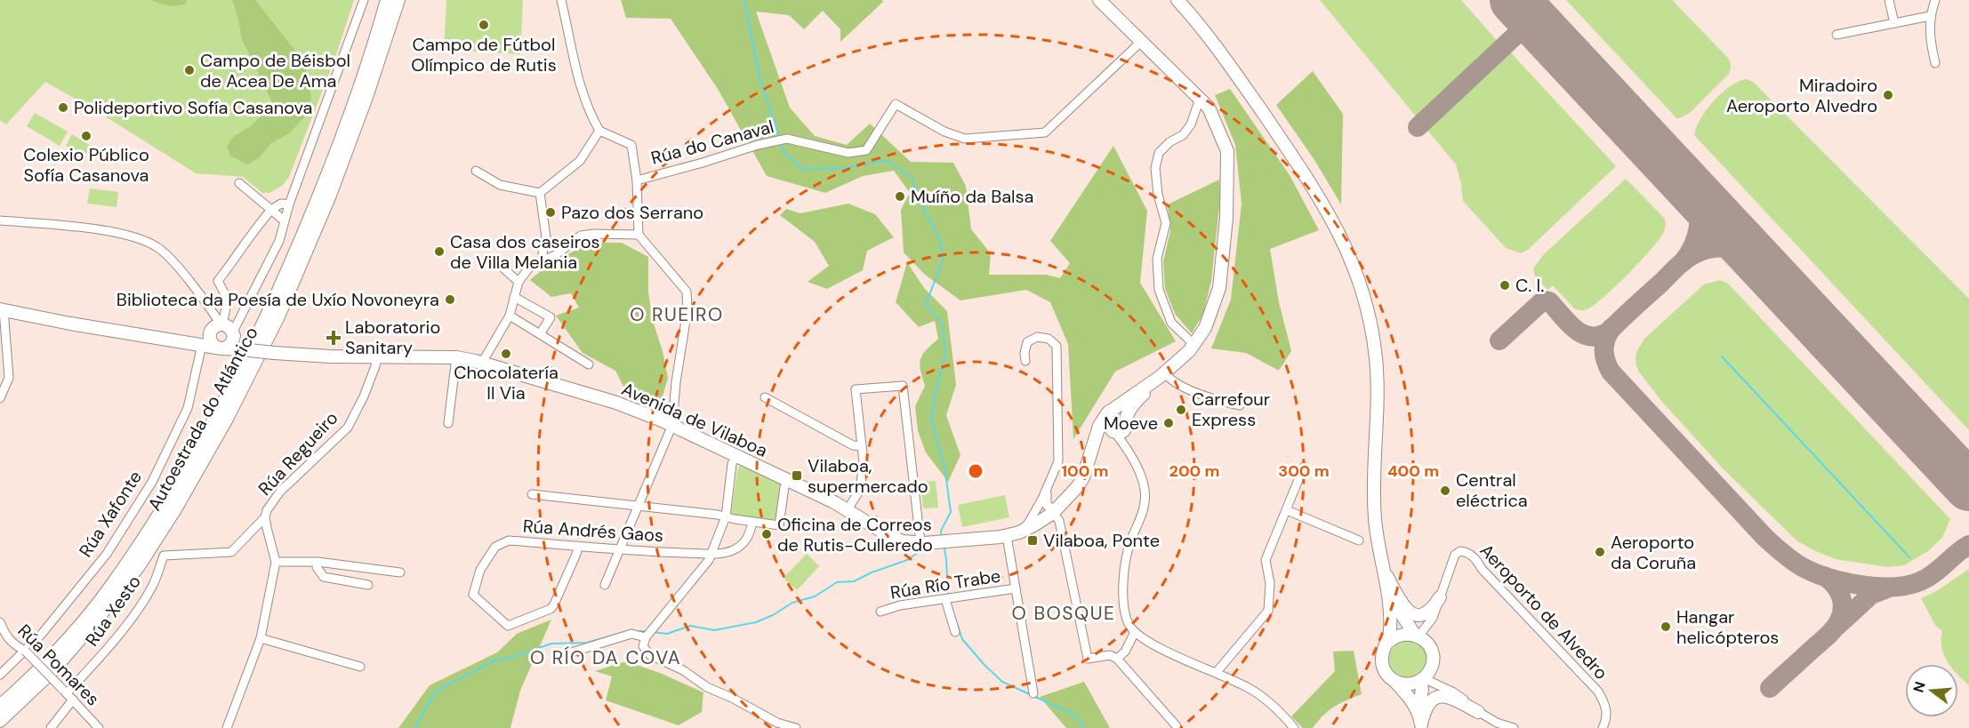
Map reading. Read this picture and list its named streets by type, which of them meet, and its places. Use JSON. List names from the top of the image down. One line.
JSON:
{"streets":{"highway":["Autoestrada do Atlántico","Avenida de Vilaboa"],"street":["Rúa do Canaval","Rúa Regueiro","Rúa Xafonte","Rúa Andrés Gaos","Rúa Río Trabe","Rúa Xesto","Aeroporto de Alvedro","Rúa Pomares"]},"crossings":[["Avenida de Vilaboa","Rúa Regueiro"],["Avenida de Vilaboa","Rúa Xafonte"],["Rúa Regueiro","Rúa Xesto"],["Rúa Xafonte","Rúa Pomares"],["Rúa Xesto","Rúa Pomares"]],"districts":["O RUEIRO","O BOSQUE","O RÍO DA COVA"],"places":{"other":["Campo de Fútbol Olímpico de Rutis","Campo de Béisbol de Acea De Ama","Miradoiro Aeroporto Alvedro","Polideportivo Sofía Casanova","Colexio Público Sofía Casanova","Muíño da Balsa","Pazo dos Serrano","Casa dos caseiros de Villa Melania","C. I.","Biblioteca da Poesía de Uxío Novoneyra","Chocolatería Il Via","Carrefour Express","Moeve","Central eléctrica","Oficina de Correos de Rutis-Culleredo","Aeroporto da Coruña","Hangar helicópteros"],"health":["Laboratorio Sanitary"],"transit":["Vilaboa, supermercado","Vilaboa, Ponte"]},"north":"left","rings":["100 m","200 m","300 m","400 m"]}
